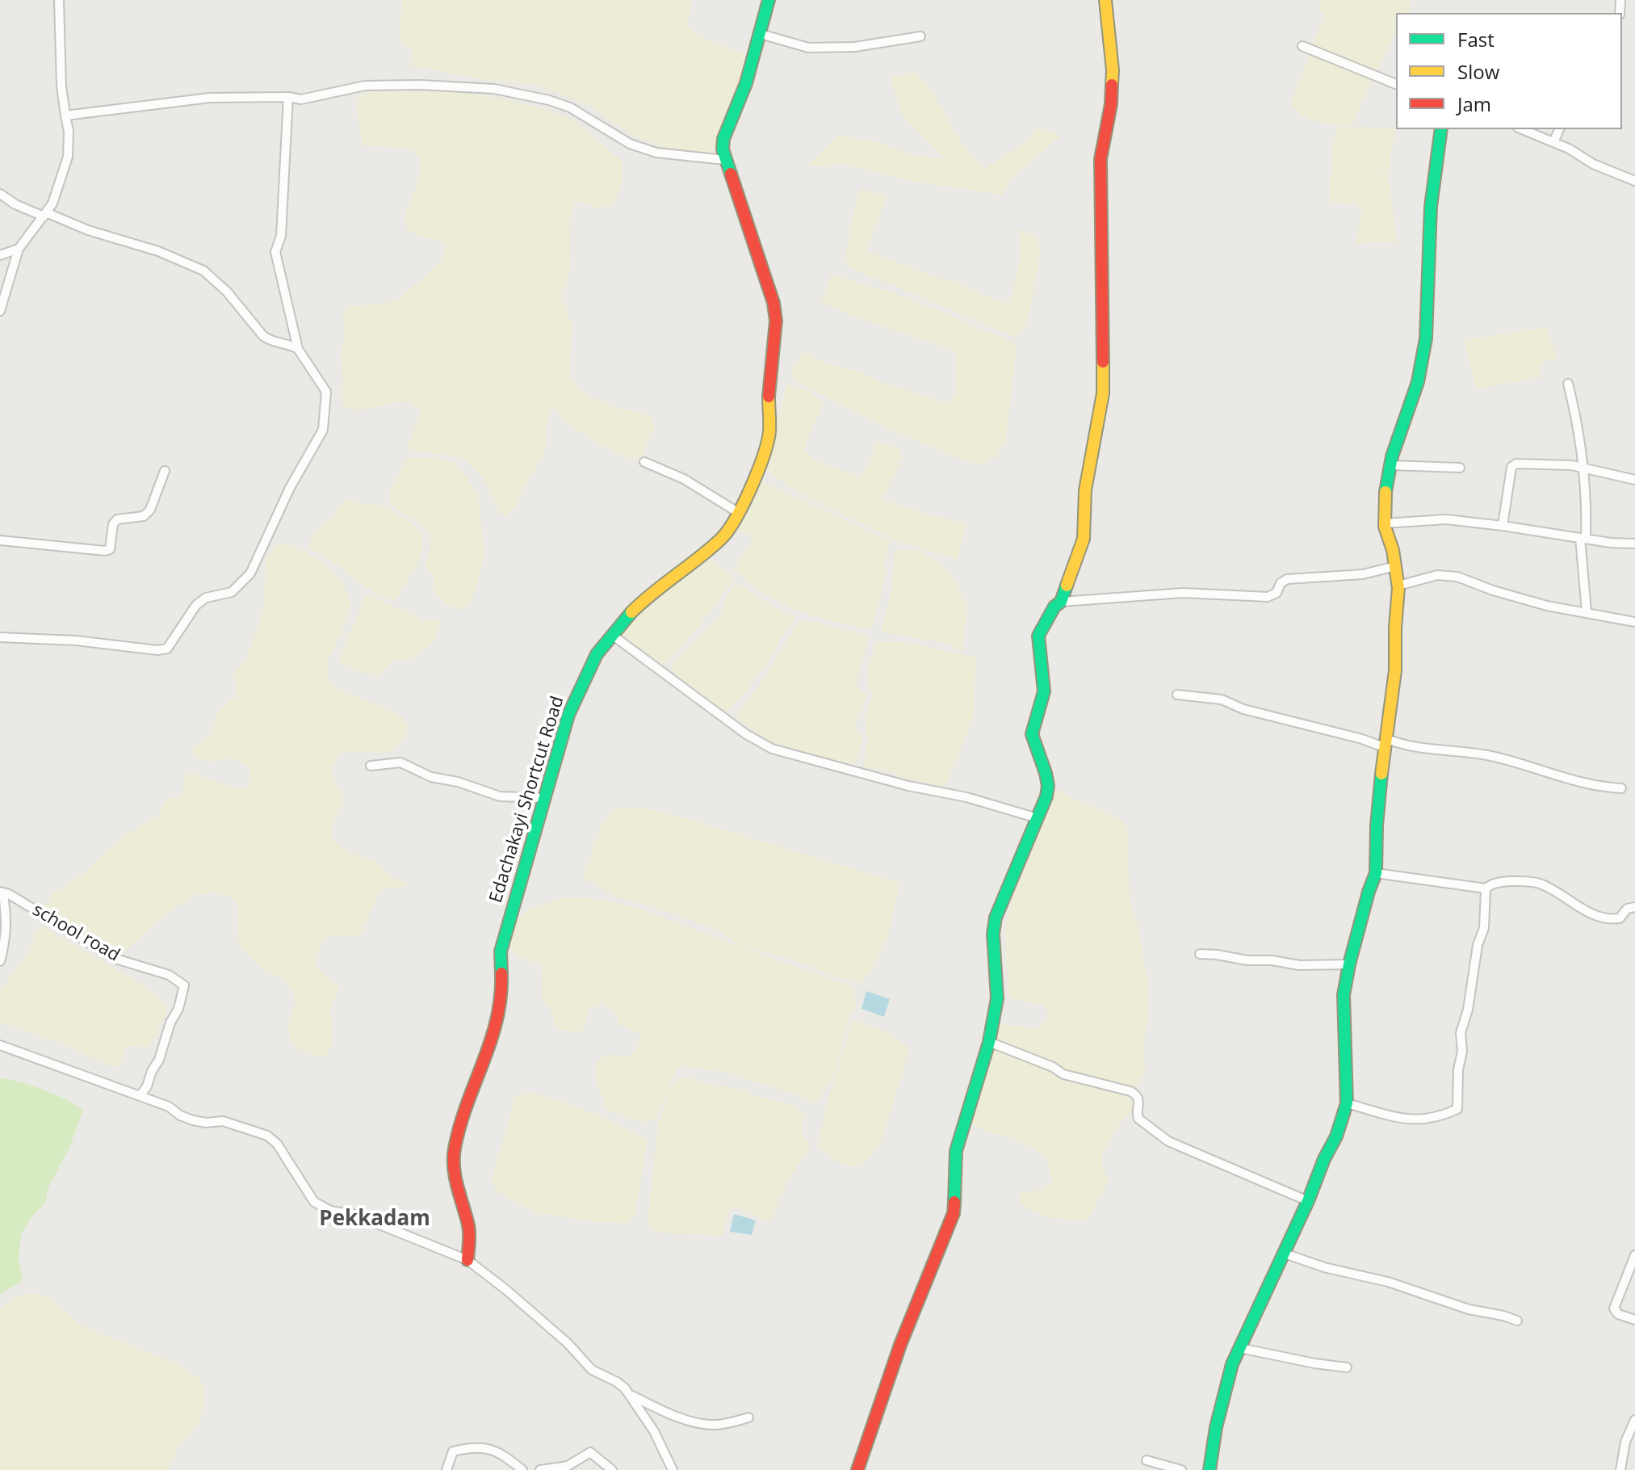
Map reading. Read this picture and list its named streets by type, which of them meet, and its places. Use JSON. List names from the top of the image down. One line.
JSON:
{"streets":{"street":["Edachakayi Shortcut Road","school road"]},"districts":["Pekkadam"],"legend":["Fast","Slow","Jam"]}
